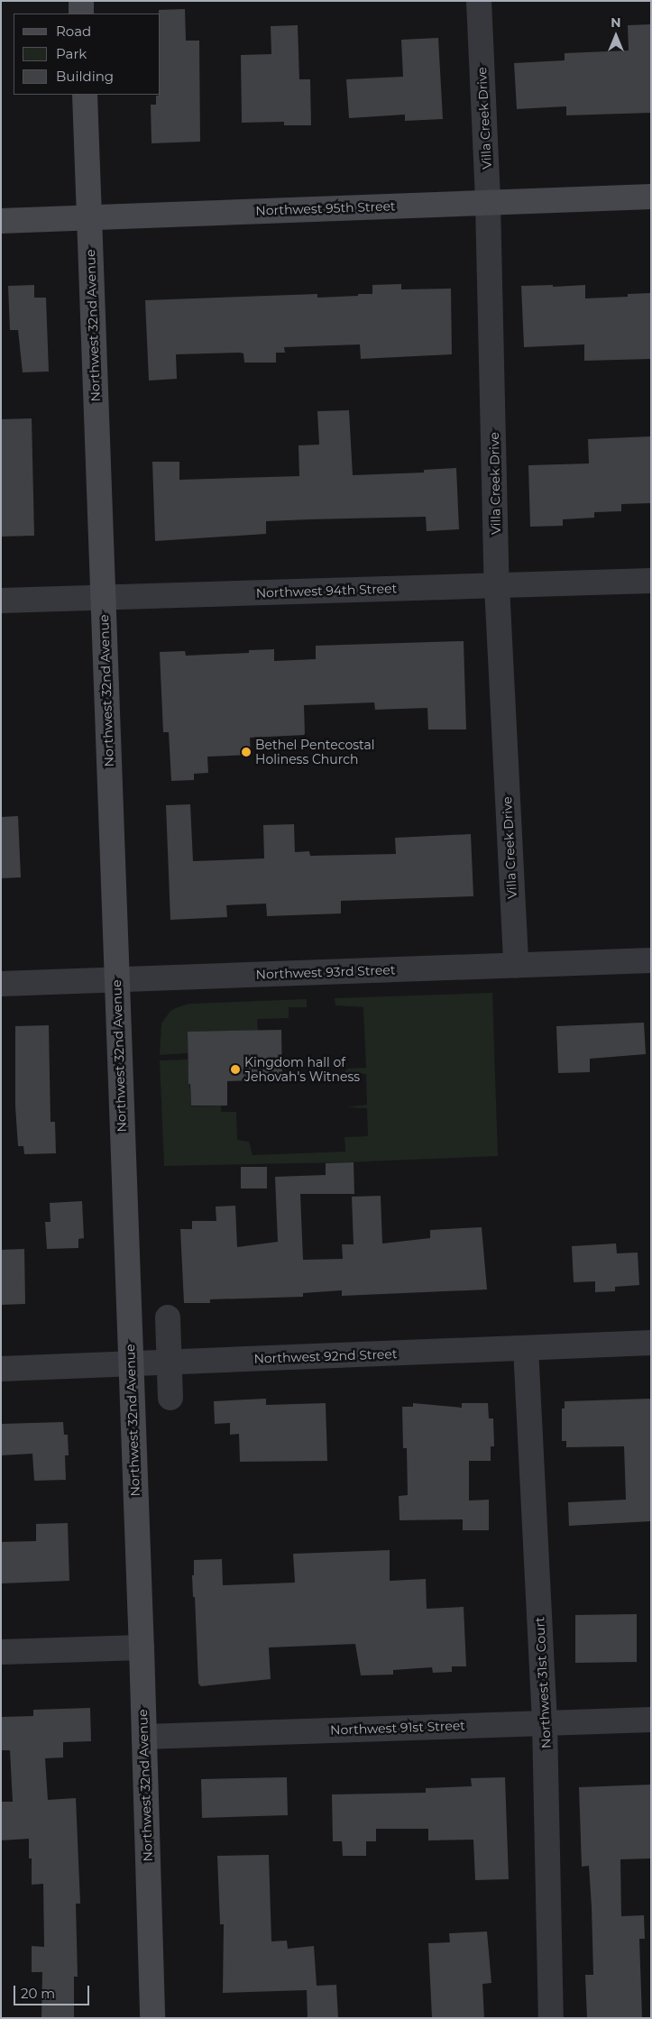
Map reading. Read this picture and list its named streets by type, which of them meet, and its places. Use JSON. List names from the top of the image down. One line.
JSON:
{"streets":{"main road":["Northwest 95th Street","Northwest 32nd Avenue"],"street":["Villa Creek Drive","Northwest 94th Street","Northwest 93rd Street","Northwest 92nd Street","Northwest 31st Court","Northwest 91st Street"]},"crossings":[["Villa Creek Drive","Northwest 95th Street"],["Villa Creek Drive","Northwest 94th Street"],["Villa Creek Drive","Northwest 93rd Street"],["Northwest 95th Street","Northwest 32nd Avenue"],["Northwest 32nd Avenue","Northwest 94th Street"],["Northwest 32nd Avenue","Northwest 93rd Street"],["Northwest 32nd Avenue","Northwest 92nd Street"],["Northwest 32nd Avenue","Northwest 91st Street"],["Northwest 92nd Street","Northwest 31st Court"],["Northwest 31st Court","Northwest 91st Street"]],"places":["Bethel Pentecostal Holiness Church","Kingdom hall of Jehovah's Witness"],"legend":["Road","Park","Building"],"scale_bar":"20 m","north":"top"}
